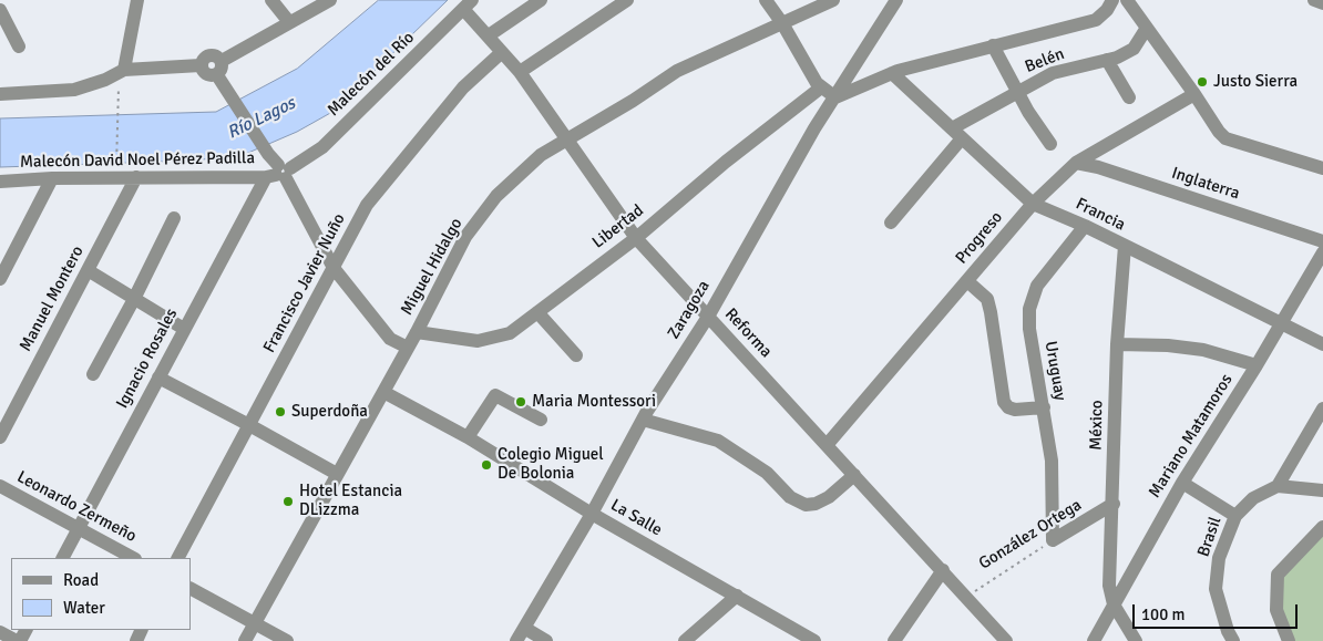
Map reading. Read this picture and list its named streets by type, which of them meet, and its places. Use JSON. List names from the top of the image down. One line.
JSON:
{"streets":{"street":["Belén","Malecón del Río","Malecón David Noel Pérez Padilla","Inglaterra","Francia","Libertad","Progreso","Miguel Hidalgo","Francisco Javier Nuño","Manuel Montero","Zaragoza","Reforma","Ignacio Rosales","Uruguay","México","Mariano Matamoros","Leonardo Zermeño","La Salle","González Ortega","Brasil"]},"crossings":[["Belén","Francia"],["Malecón del Río","Malecón David Noel Pérez Padilla"],["Malecón del Río","Reforma"],["Malecón del Río","Ignacio Rosales"],["Malecón David Noel Pérez Padilla","Manuel Montero"],["Malecón David Noel Pérez Padilla","Ignacio Rosales"],["Inglaterra","Progreso"],["Francia","Progreso"],["Francia","Uruguay"],["Francia","México"],["Francia","Mariano Matamoros"],["Libertad","Miguel Hidalgo"],["Libertad","Reforma"],["Progreso","Reforma"],["Miguel Hidalgo","Reforma"],["Miguel Hidalgo","La Salle"],["Francisco Javier Nuño","Reforma"],["Zaragoza","Reforma"],["Zaragoza","La Salle"],["Reforma","González Ortega"],["Ignacio Rosales","Leonardo Zermeño"],["Uruguay","González Ortega"],["México","Mariano Matamoros"],["México","González Ortega"]],"water":["Río Lagos"],"places":["Justo Sierra","Maria Montessori","Superdoña","Colegio Miguel De Bolonia","Hotel Estancia DLizzma"],"legend":["Road","Water"],"scale_bar":"100 m"}
